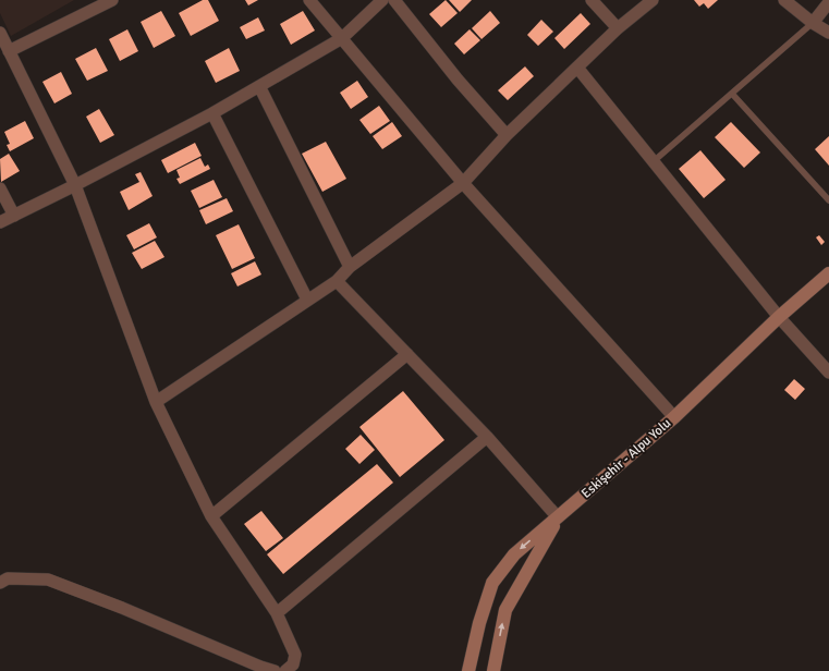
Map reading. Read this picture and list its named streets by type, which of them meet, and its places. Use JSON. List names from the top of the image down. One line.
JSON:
{"streets":{"main road":["Eskişehir - Alpu Yolu"]}}
